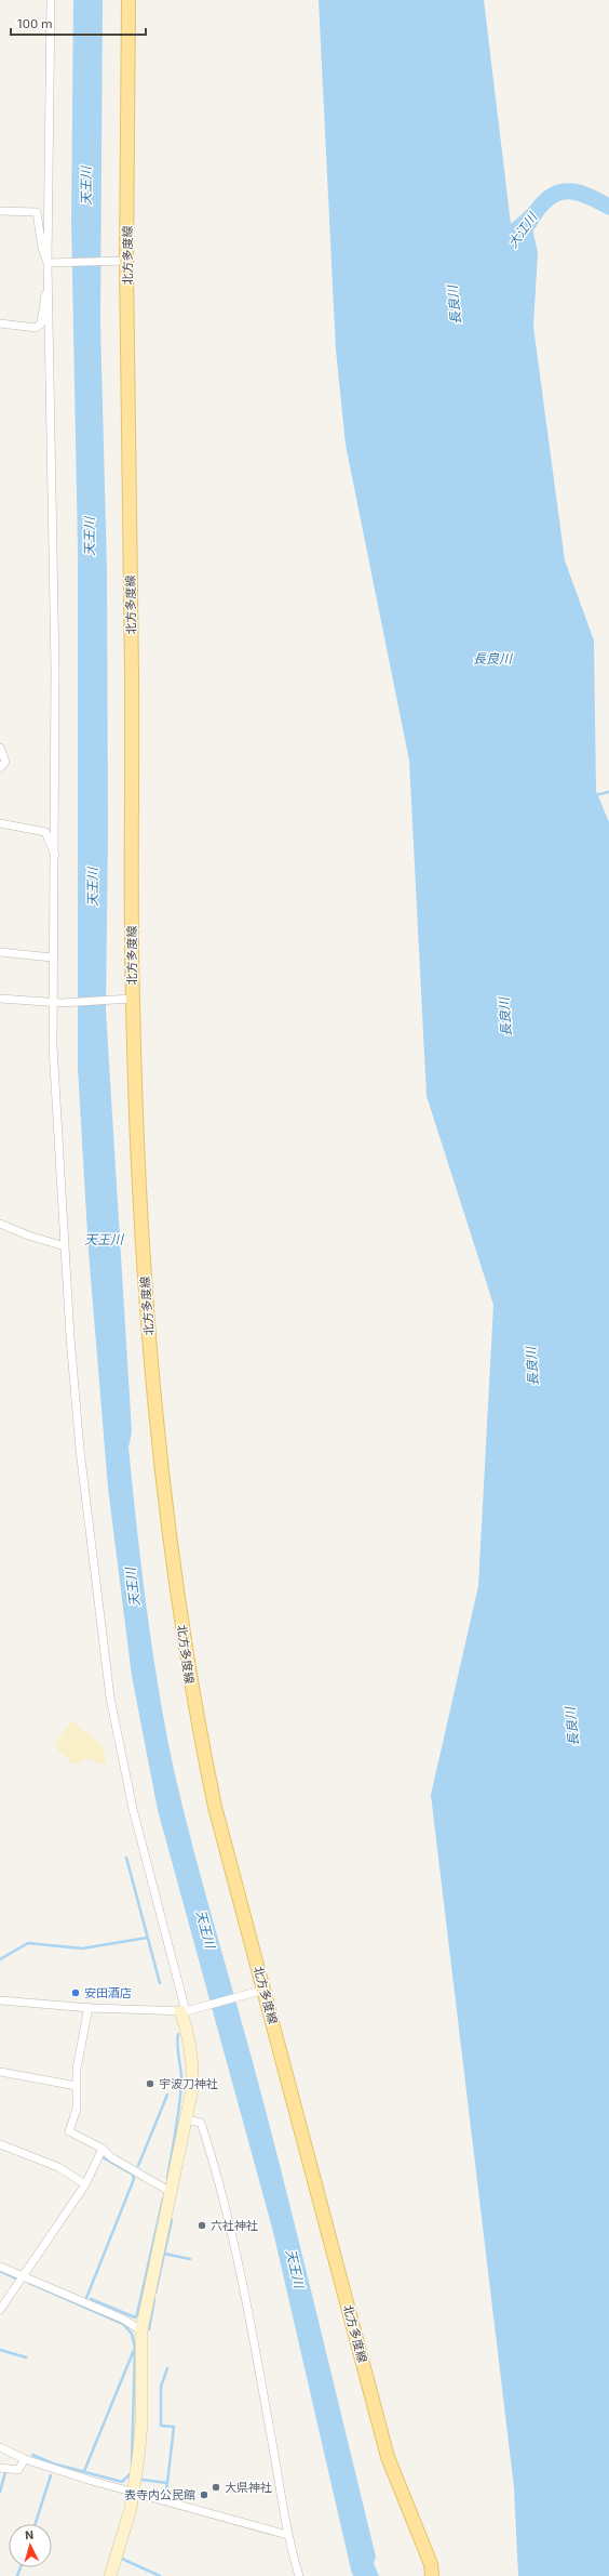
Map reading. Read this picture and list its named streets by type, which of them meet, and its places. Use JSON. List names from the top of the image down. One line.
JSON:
{"streets":{"main road":["北方多度線"]},"water":["天王川","大江川","長良川"],"places":["安田酒店","宇波刀神社","六社神社","大県神社","表寺内公民館"],"scale_bar":"100 m","north":"top"}
